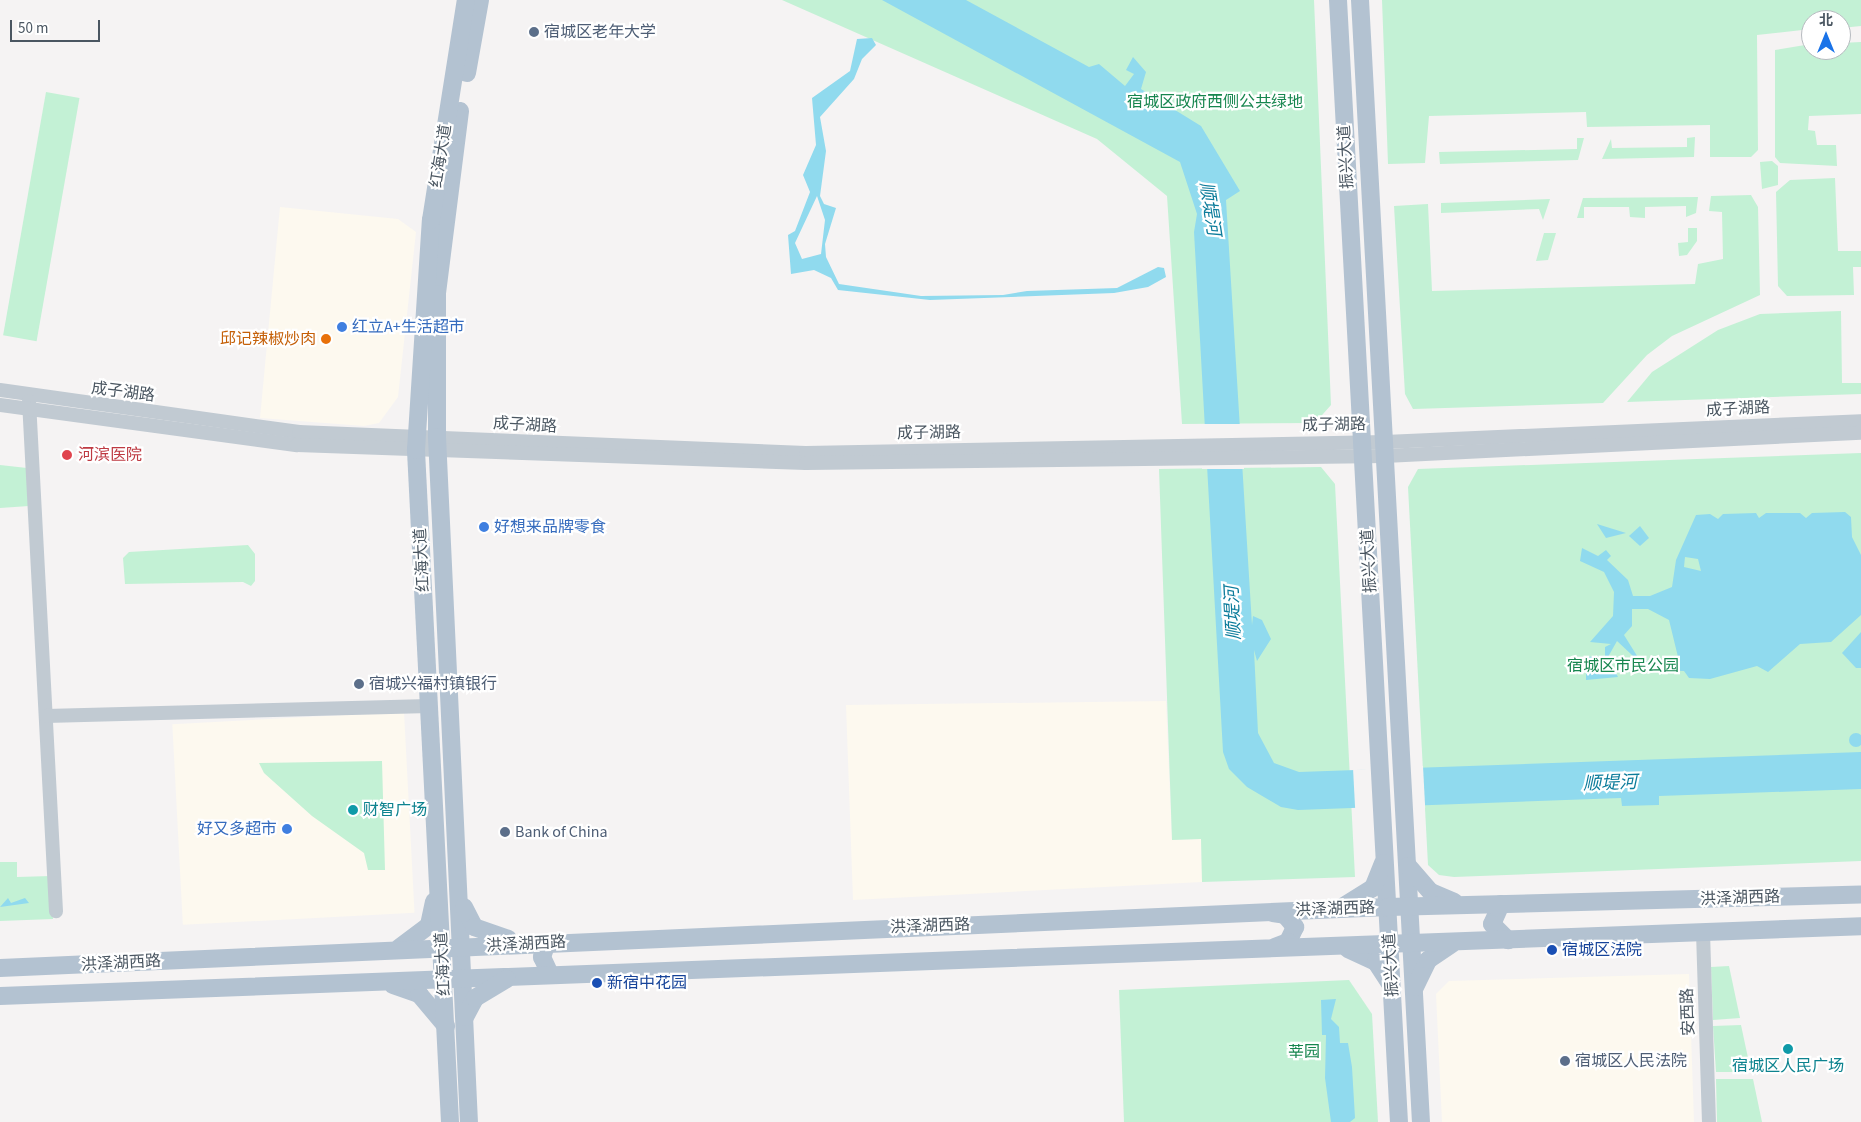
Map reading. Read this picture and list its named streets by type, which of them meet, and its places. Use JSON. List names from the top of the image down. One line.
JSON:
{"streets":{"main road":["红海大道","振兴大道","洪泽湖西路"],"street":["成子湖路","安西路"]},"crossings":[["红海大道","成子湖路"],["红海大道","洪泽湖西路"],["振兴大道","成子湖路"],["振兴大道","洪泽湖西路"],["洪泽湖西路","安西路"]],"water":["顺堤河"],"parks":["宿城区政府西侧公共绿地","宿城区市民公园","莘园"],"places":["宿城区老年大学","红立A+生活超市","邱记辣椒炒肉","河滨医院","好想来品牌零食","宿城兴福村镇银行","财智广场","好又多超市","Bank of China","宿城区法院","新宿中花园","宿城区人民广场","宿城区人民法院"],"scale_bar":"50 m","north":"top"}
